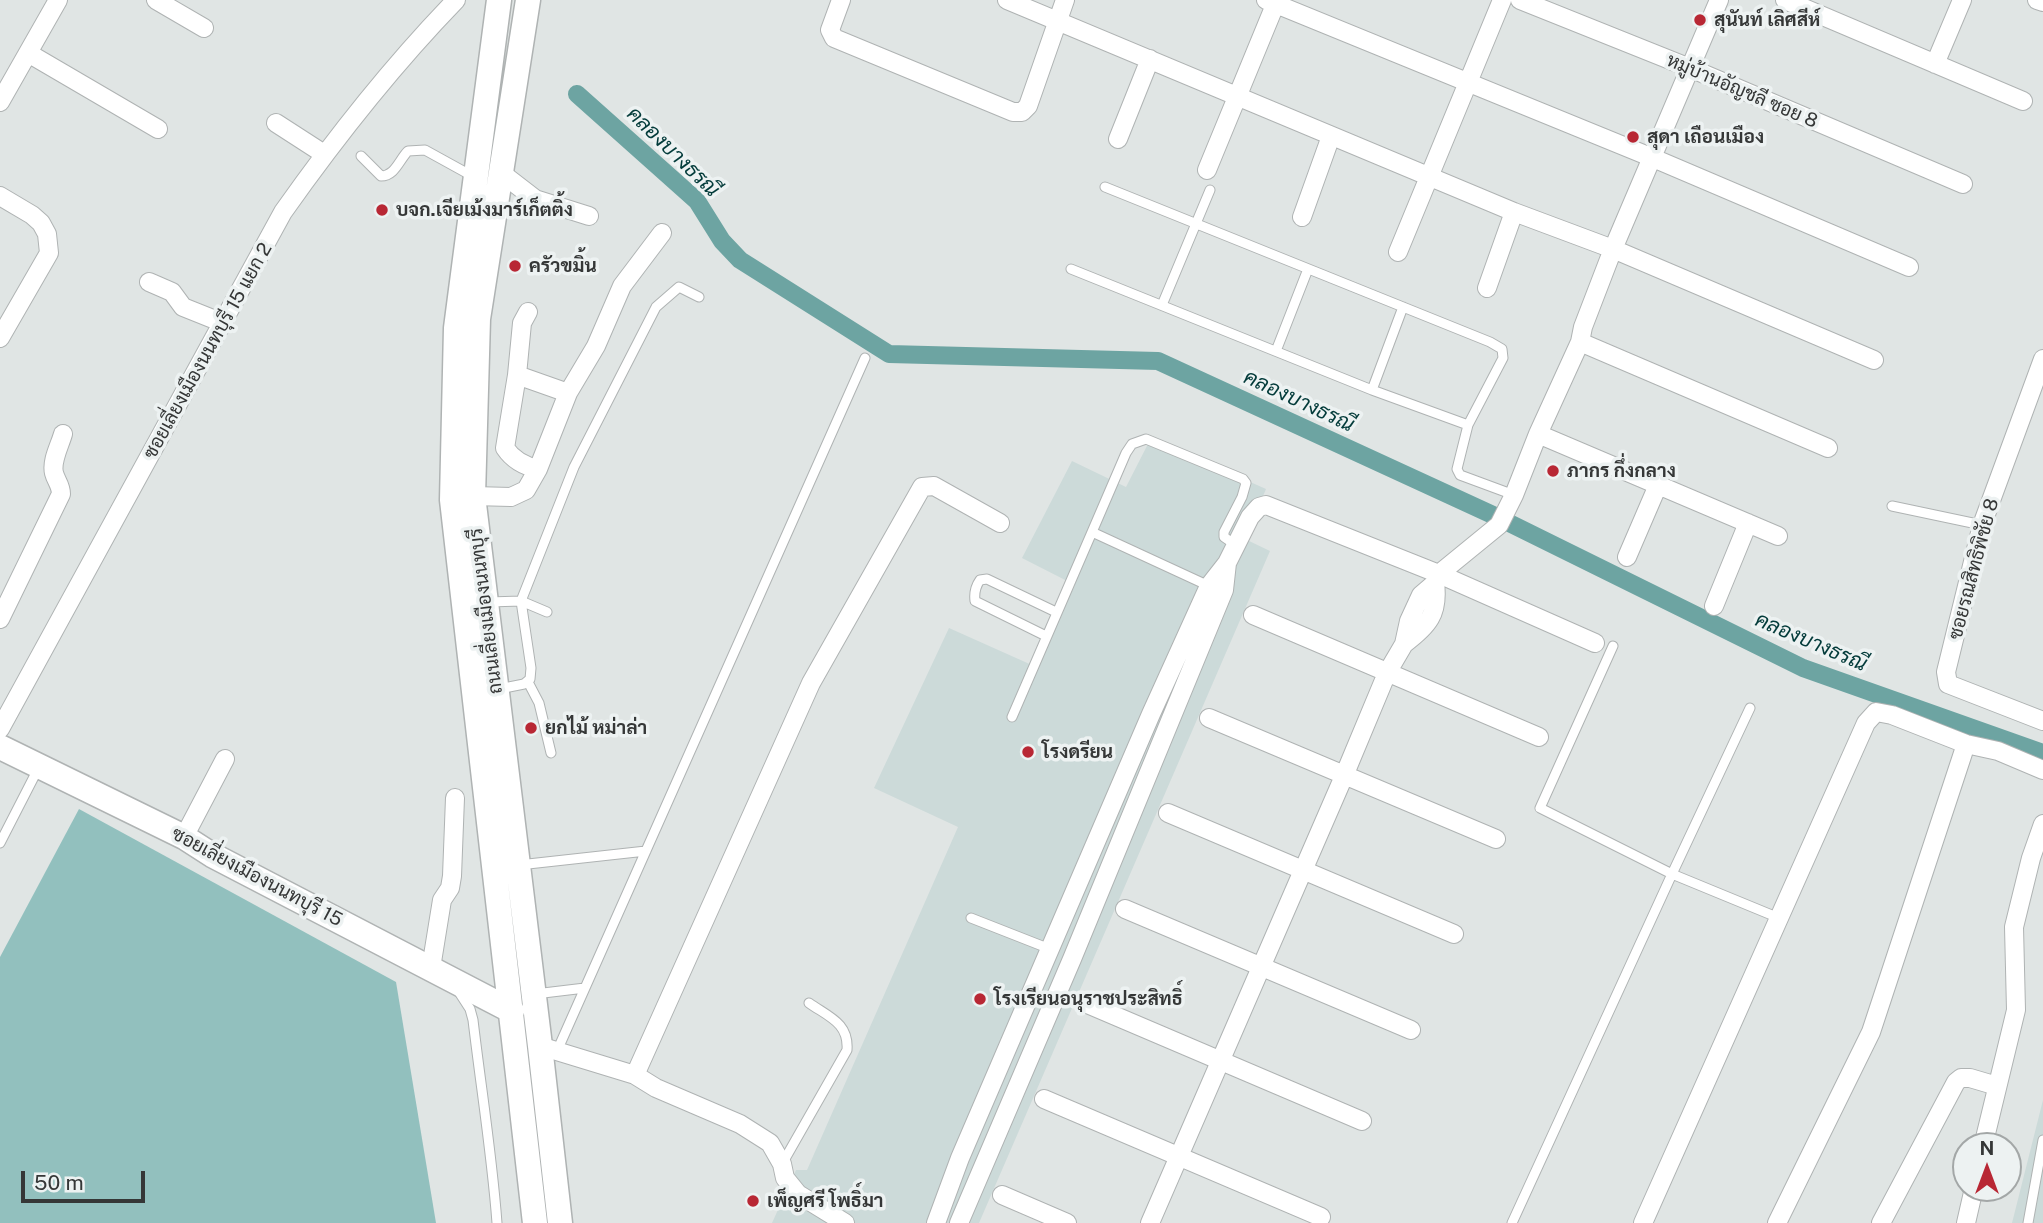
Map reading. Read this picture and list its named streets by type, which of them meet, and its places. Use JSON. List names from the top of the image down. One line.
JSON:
{"streets":{"main road":["ถนนเลี่ยงเมืองนนทบุรี","ซอยเลี่ยงเมืองนนทบุรี 15"],"street":["หมู่บ้านอัญชลี ซอย 8","ซอยเลี่ยงเมืองนนทบุรี 15 แยก 2","ซอยรณสิทธิพิชัย 8"]},"crossings":[["ถนนเลี่ยงเมืองนนทบุรี","ซอยเลี่ยงเมืองนนทบุรี 15"]],"water":["คลองบางธรณี"],"places":["สุนันท์ เลิศสีห์","สุดา เถือนเมือง","บจก.เจียเม้งมาร์เก็ตติ้ง","ครัวขมิ้น","ภากร กึ่งกลาง","ยกไม้ หม่าล่า","โรงดรียน","โรงเรียนอนุราชประสิทธิ์","เพ็ญศรี โพธิ์มา"],"scale_bar":"50 m","north":"top"}
